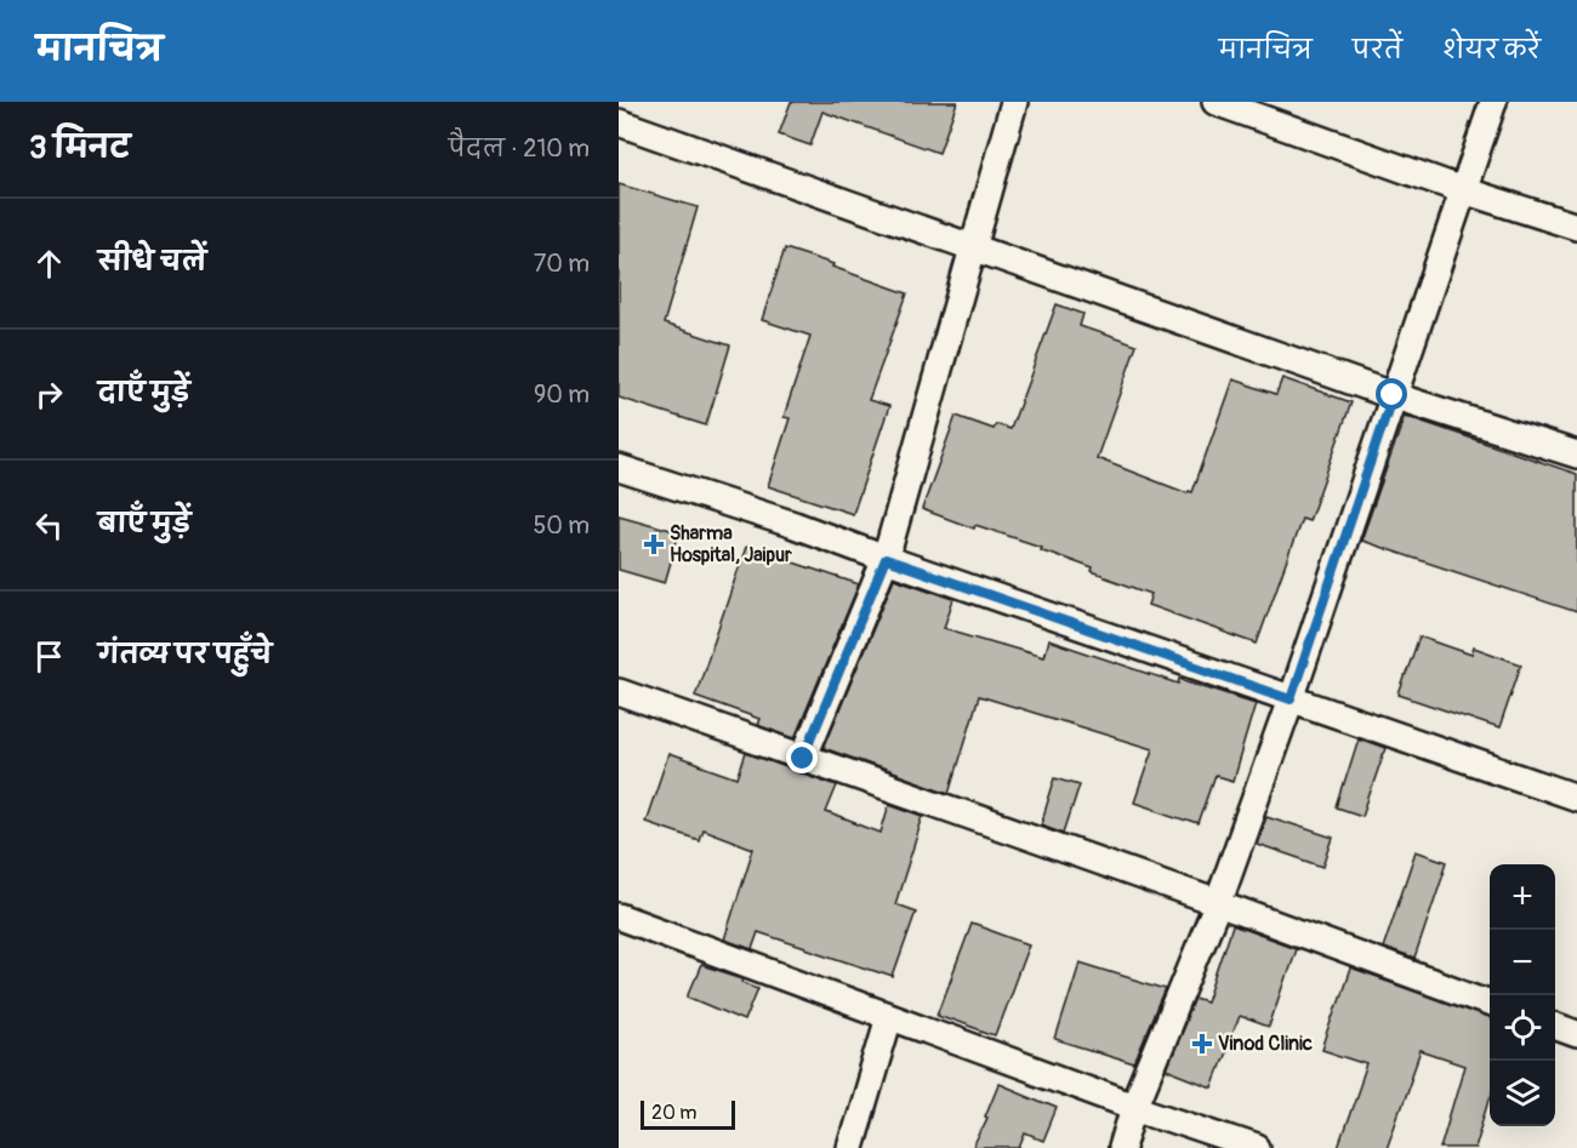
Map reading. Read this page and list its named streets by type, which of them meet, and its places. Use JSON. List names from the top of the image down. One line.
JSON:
{"places":{"health":["Sharma Hospital, Jaipur","Vinod Clinic"]},"scale_bar":"20 m","page":{"header":"मानचित्र","nav":["मानचित्र","परतें","शेयर करें"],"heading":["3 मिनट","पैदल · 210 m"],"list":[["सीधे चलें","70 m"],["दाएँ मुड़ें","90 m"],["बाएँ मुड़ें","50 m"],"गंतव्य पर पहुँचे"],"map_buttons":["+","−"],"scale":"20 m"}}
